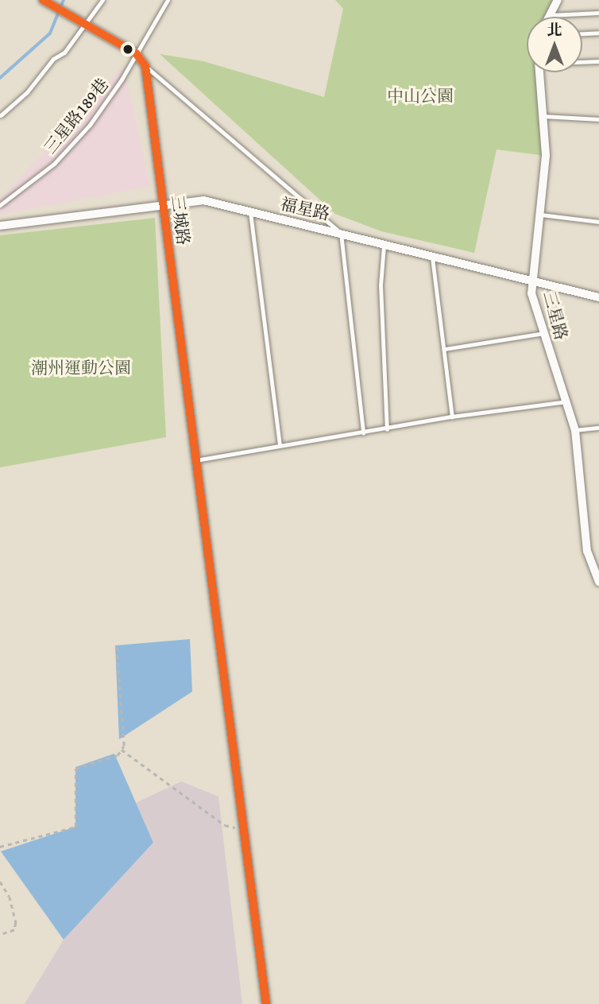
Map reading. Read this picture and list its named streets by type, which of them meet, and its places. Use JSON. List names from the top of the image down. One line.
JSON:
{"streets":{"street":["福星路","三城路","三星路"],"lane":["三星路189巷"]},"crossings":[["福星路","三城路"],["福星路","三星路"]],"parks":["中山公園","潮州運動公園"],"north":"top"}
